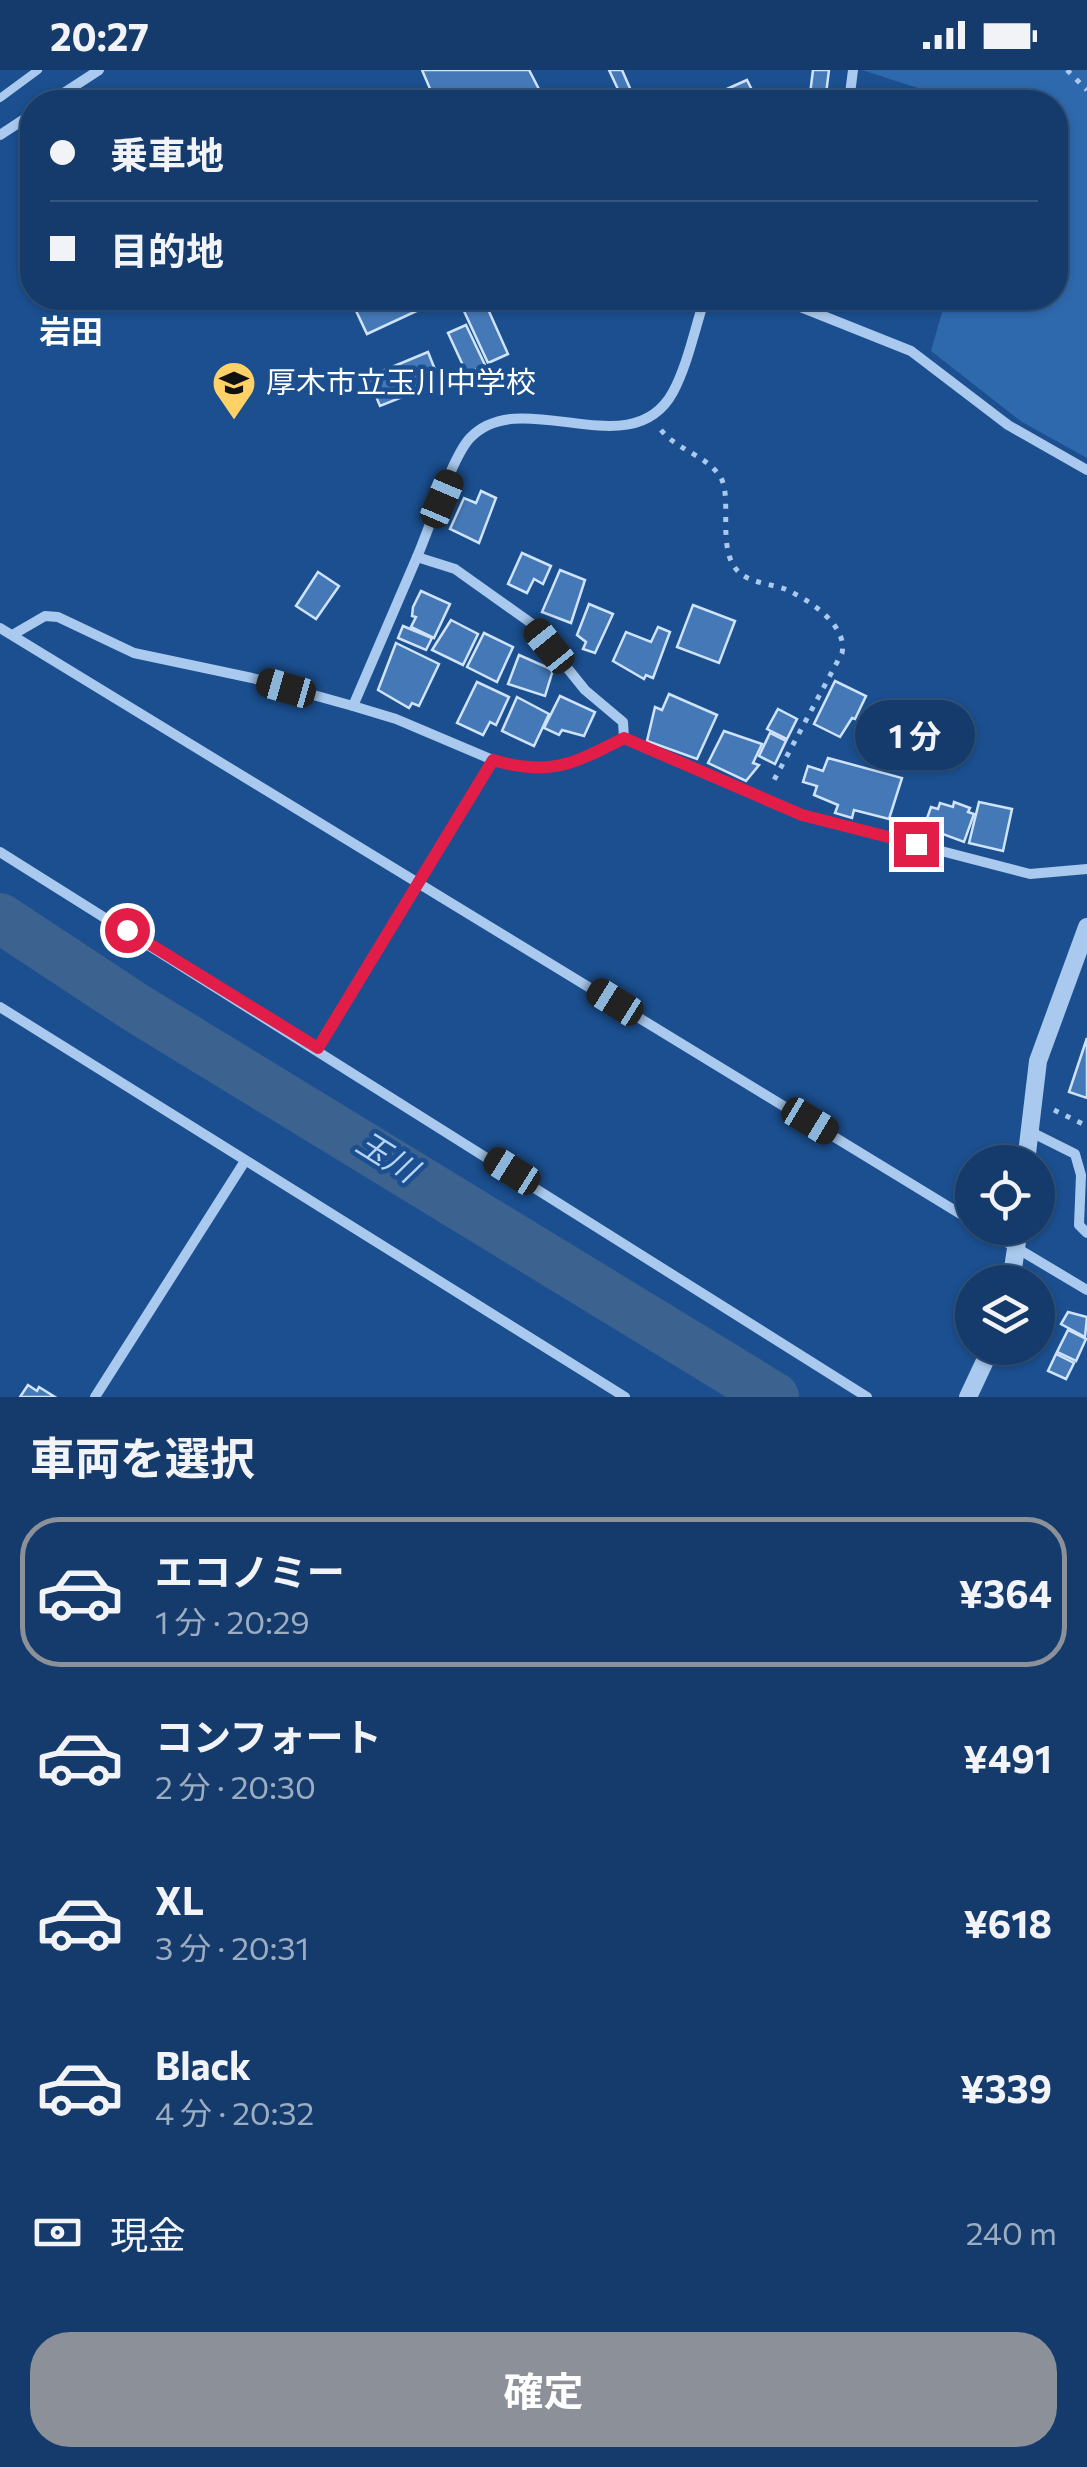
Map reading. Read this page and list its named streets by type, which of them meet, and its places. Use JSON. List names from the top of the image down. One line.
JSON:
{"districts":["岩田"],"water":["玉川"],"places":{"school or university":["厚木市立玉川中学校"]},"page":{"status":"20:27","banner":["乗車地","目的地"],"bubble":"1 分","heading":"車両を選択","list":[{"name":"エコノミー","note":"1 分 · 20:29","value":"¥364"},{"name":"コンフォート","note":"2 分 · 20:30","value":"¥491"},{"name":"XL","note":"3 分 · 20:31","value":"¥618"},{"name":"Black","note":"4 分 · 20:32","value":"¥339"}],"pay":["現金","240 m"],"buttons":"確定"}}
